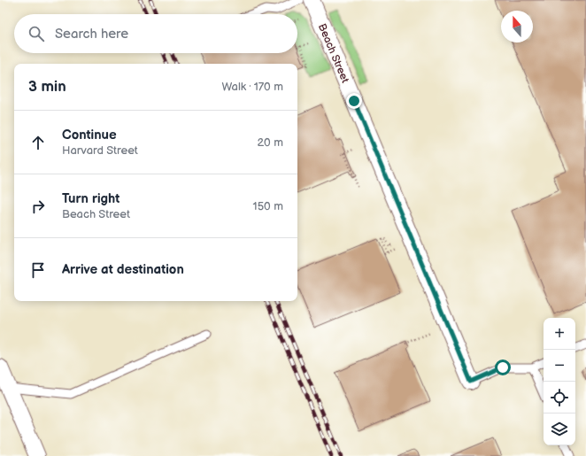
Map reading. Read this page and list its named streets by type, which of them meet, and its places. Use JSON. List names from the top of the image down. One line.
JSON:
{"streets":{"street":["Beach Street"]},"north":"top","page":{"search":"Search here","heading":["3 min","Walk · 170 m"],"list":[["Continue","Harvard Street","20 m"],["Turn right","Beach Street","150 m"],"Arrive at destination"],"map_buttons":["+","−"]}}
